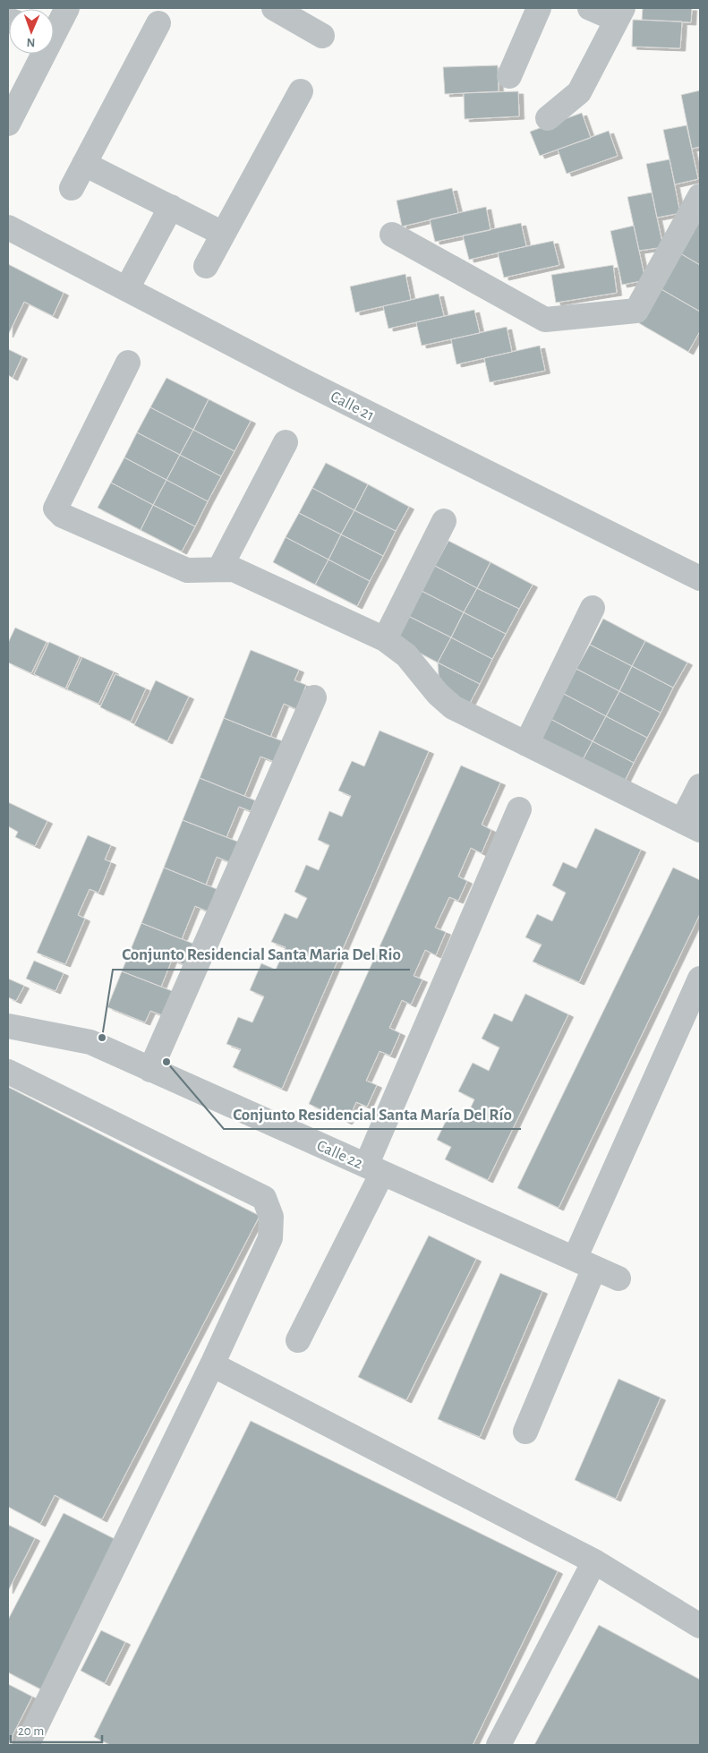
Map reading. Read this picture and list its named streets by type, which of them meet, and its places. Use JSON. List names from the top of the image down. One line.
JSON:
{"streets":{"street":["Calle 21","Calle 22"]},"places":["Conjunto Residencial Santa Maria Del Rio","Conjunto Residencial Santa María Del Río"],"scale_bar":"20 m","north":"bottom"}
